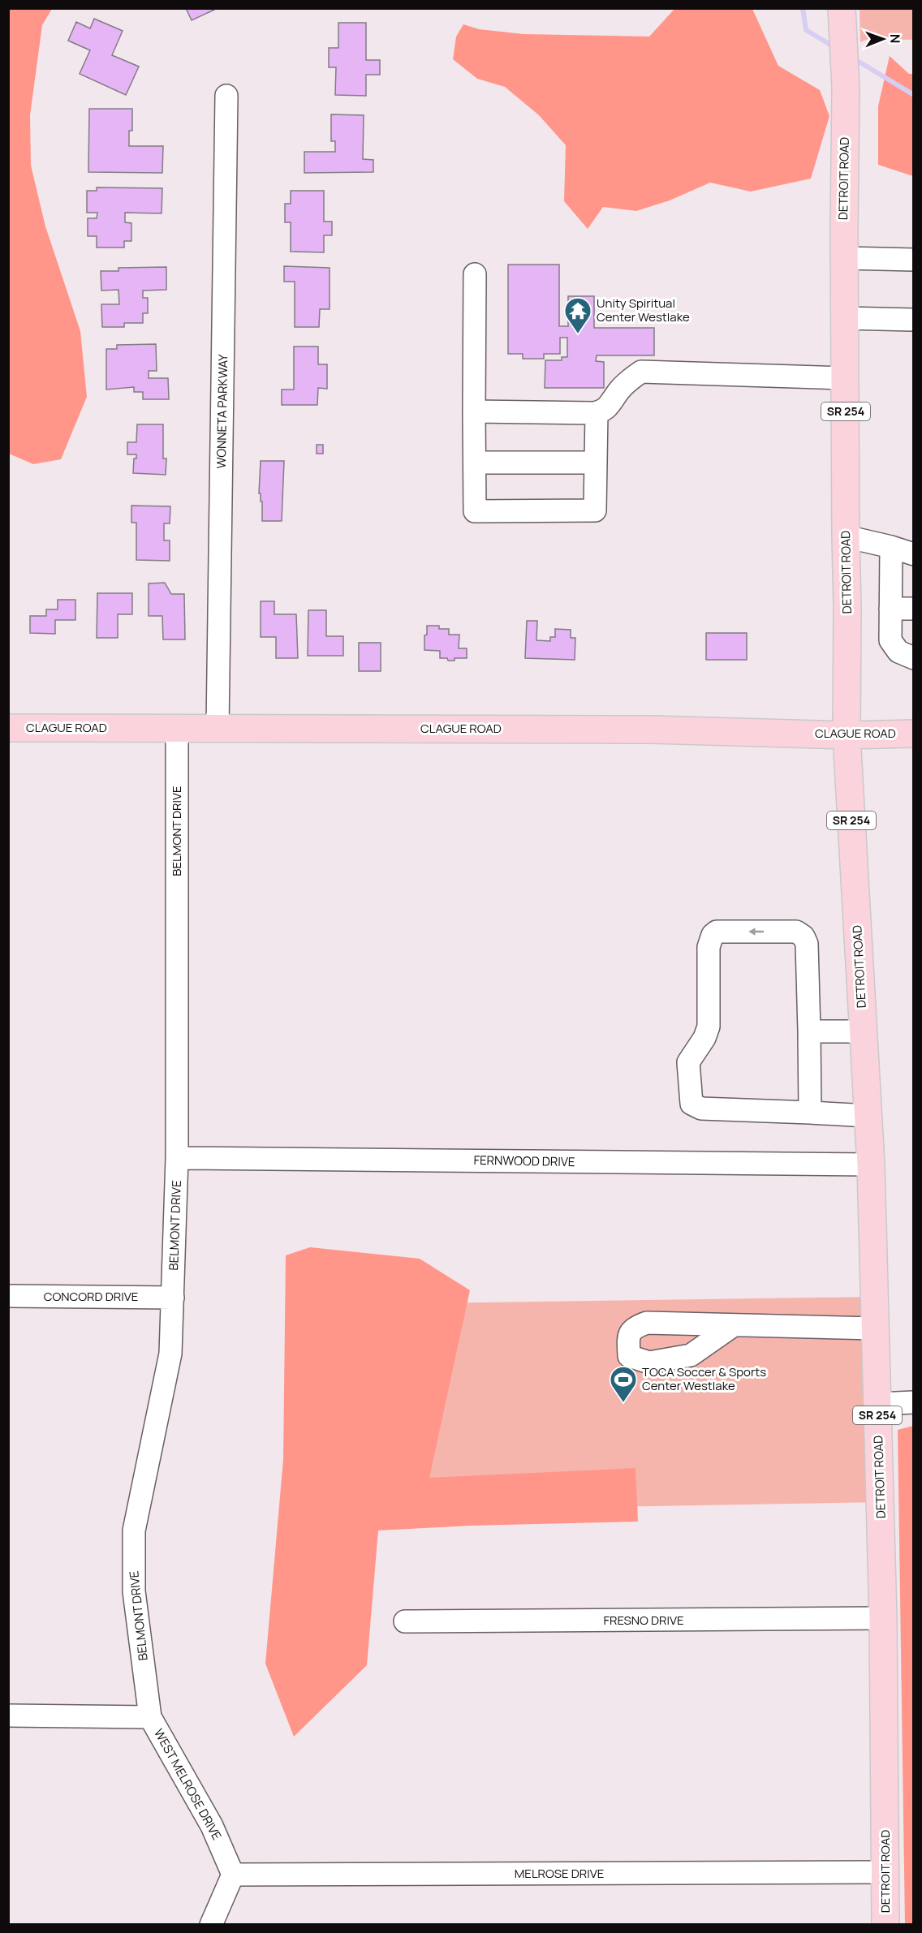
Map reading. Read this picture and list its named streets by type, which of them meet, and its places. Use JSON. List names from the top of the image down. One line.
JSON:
{"streets":{"main road":["DETROIT ROAD","SR 254","CLAGUE ROAD"],"street":["WONNETA PARKWAY","BELMONT DRIVE","FERNWOOD DRIVE","CONCORD DRIVE","FRESNO DRIVE","WEST MELROSE DRIVE","MELROSE DRIVE"]},"crossings":[["DETROIT ROAD","CLAGUE ROAD"],["DETROIT ROAD","FERNWOOD DRIVE"],["DETROIT ROAD","FRESNO DRIVE"],["DETROIT ROAD","MELROSE DRIVE"],["WONNETA PARKWAY","CLAGUE ROAD"],["CLAGUE ROAD","BELMONT DRIVE"],["BELMONT DRIVE","FERNWOOD DRIVE"],["BELMONT DRIVE","CONCORD DRIVE"],["BELMONT DRIVE","WEST MELROSE DRIVE"],["WEST MELROSE DRIVE","MELROSE DRIVE"]],"places":{"temple":["Unity Spiritual Center Westlake"],"sports":["TOCA Soccer & Sports Center Westlake"]},"north":"right"}
